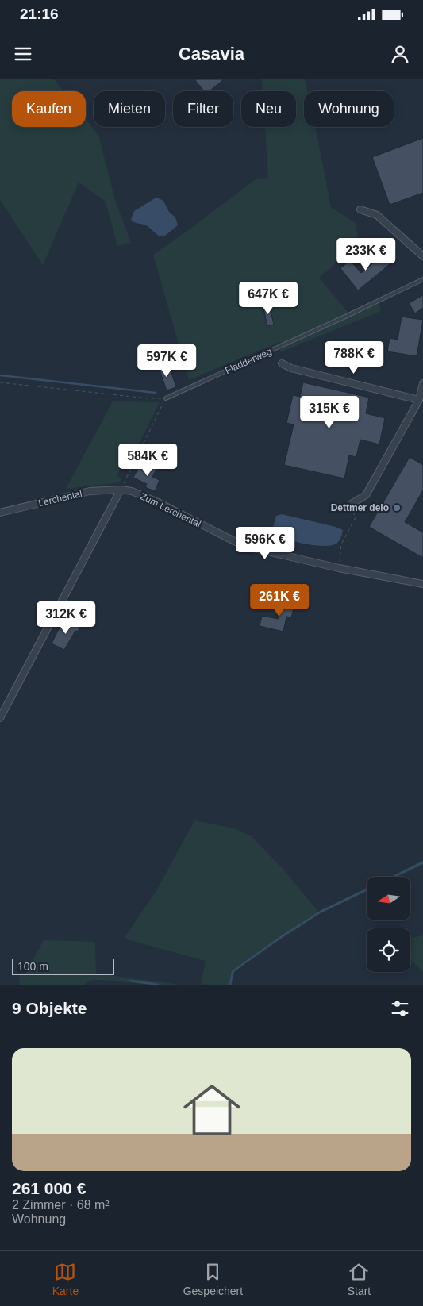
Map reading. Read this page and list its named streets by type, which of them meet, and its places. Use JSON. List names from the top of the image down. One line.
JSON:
{"streets":{"street":["Fladderweg","Lerchental","Zum Lerchental"]},"crossings":[["Lerchental","Zum Lerchental"]],"places":["Dettmer delo"],"scale_bar":"100 m","north":"left","page":{"status":"21:16","header":"Casavia","chip":["Kaufen","Mieten","Filter","Neu","Wohnung"],"price":["233K €","647K €","788K €","597K €","315K €","584K €","596K €","261K €","312K €"],"scale":"100 m","heading":"9 Objekte","list":[{"name":"261 000 €","note":"2 Zimmer · 68 m² · Wohnung"}],"tabs":["Karte","Gespeichert","Start"]}}
